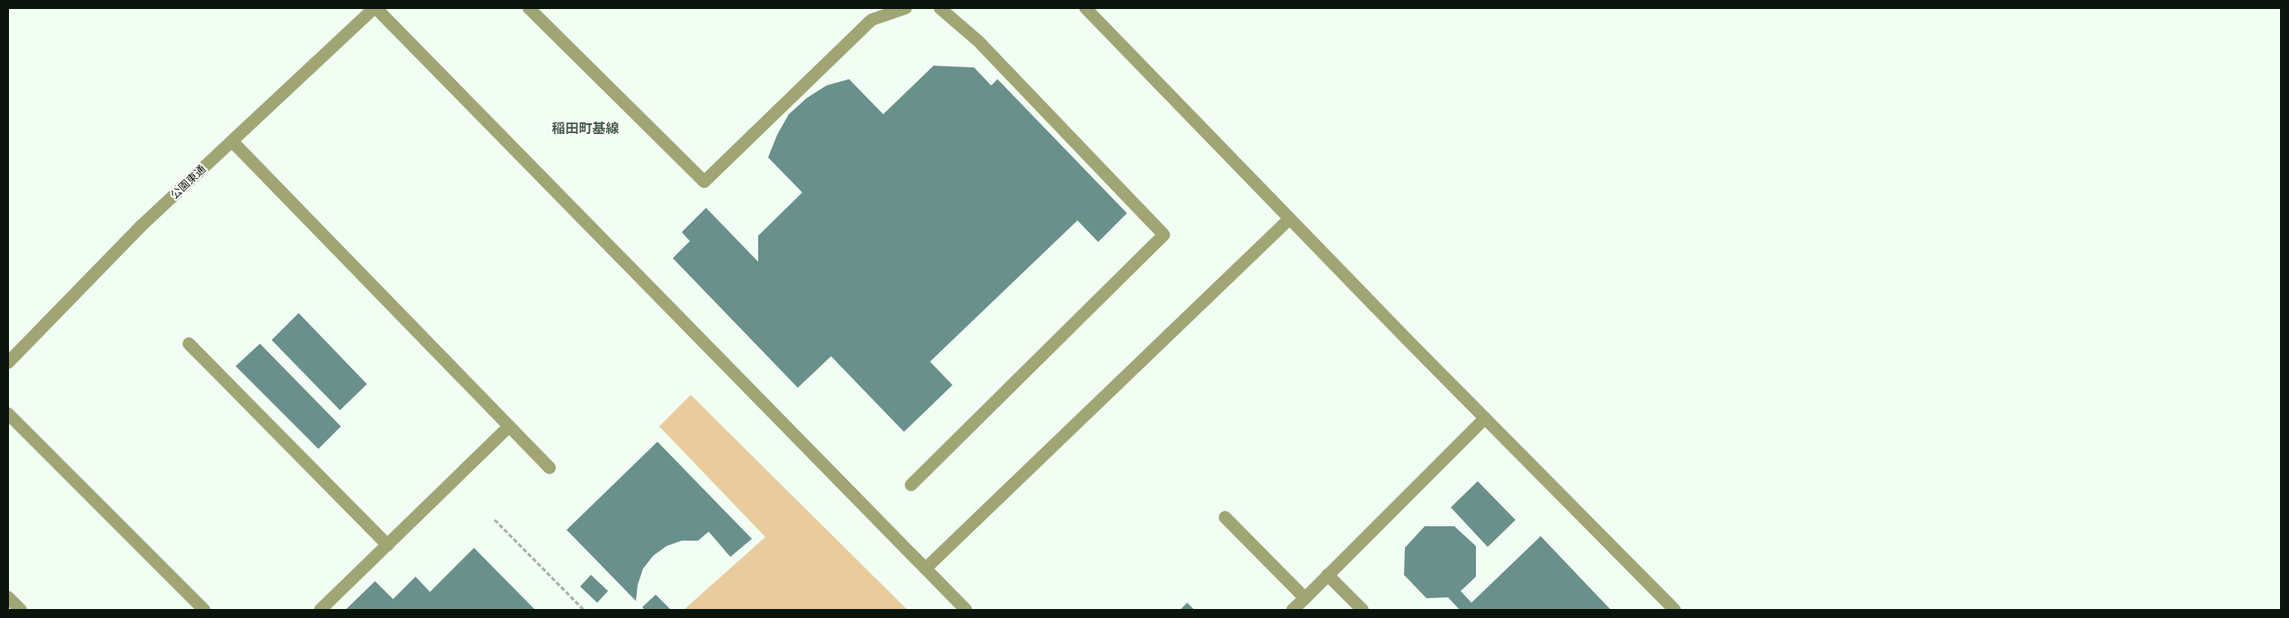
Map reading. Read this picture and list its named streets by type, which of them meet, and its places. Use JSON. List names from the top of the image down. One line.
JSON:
{"streets":{"street":["公園東通"]},"districts":["稲田町基線"]}
